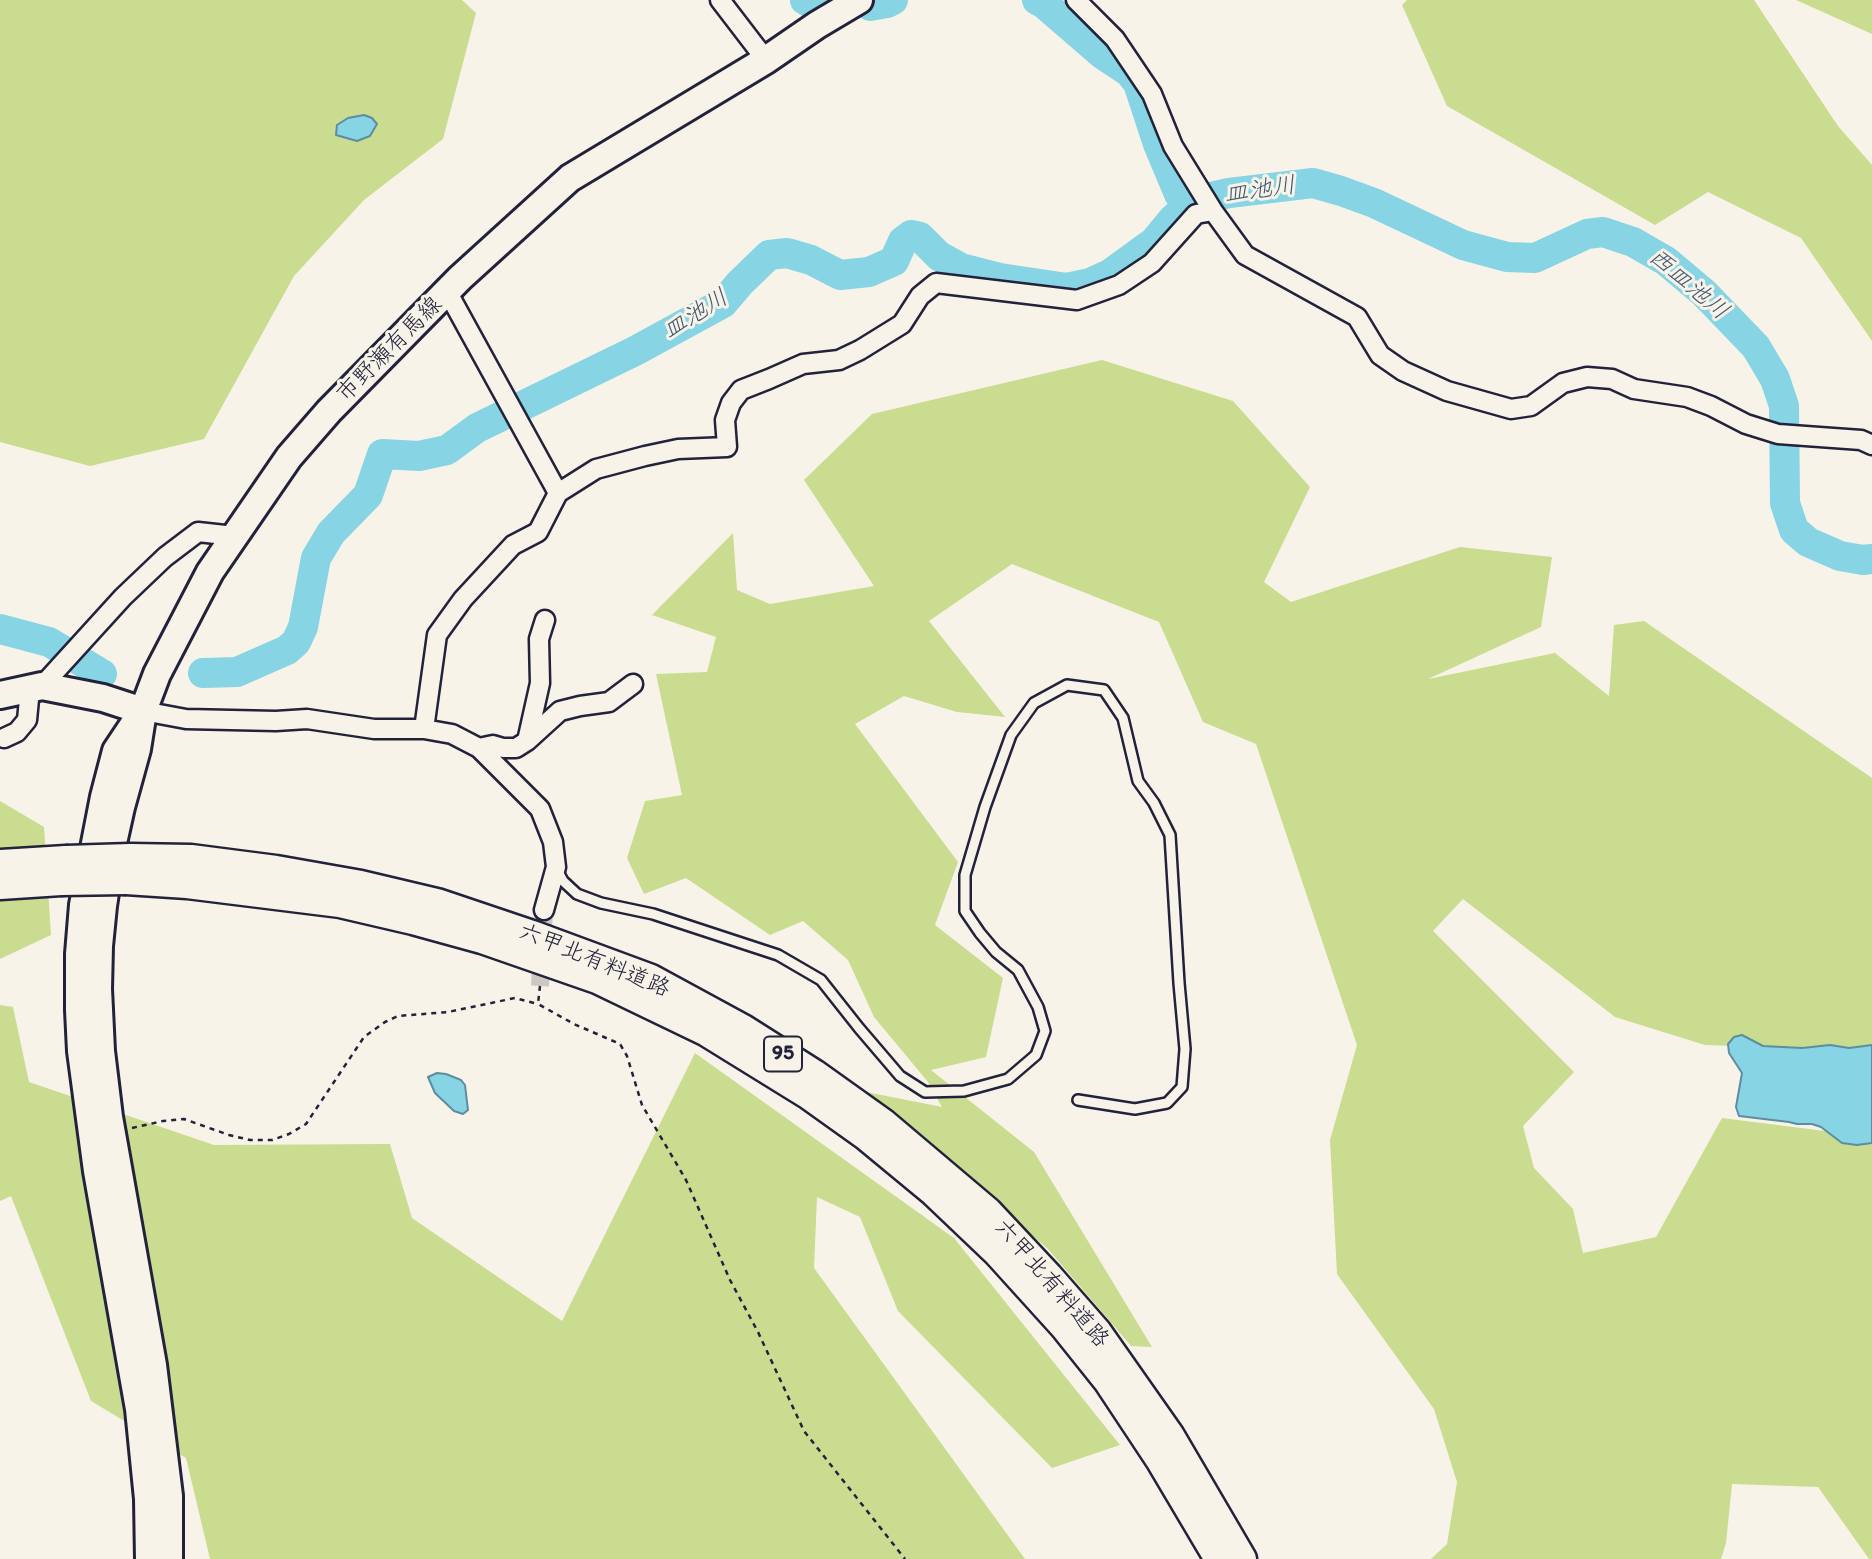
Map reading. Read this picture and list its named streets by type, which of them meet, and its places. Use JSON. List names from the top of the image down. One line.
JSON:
{"streets":{"main road":["六甲北有料道路","95"],"street":["市野瀬有馬線"]},"water":["皿池川","西皿池川"]}
